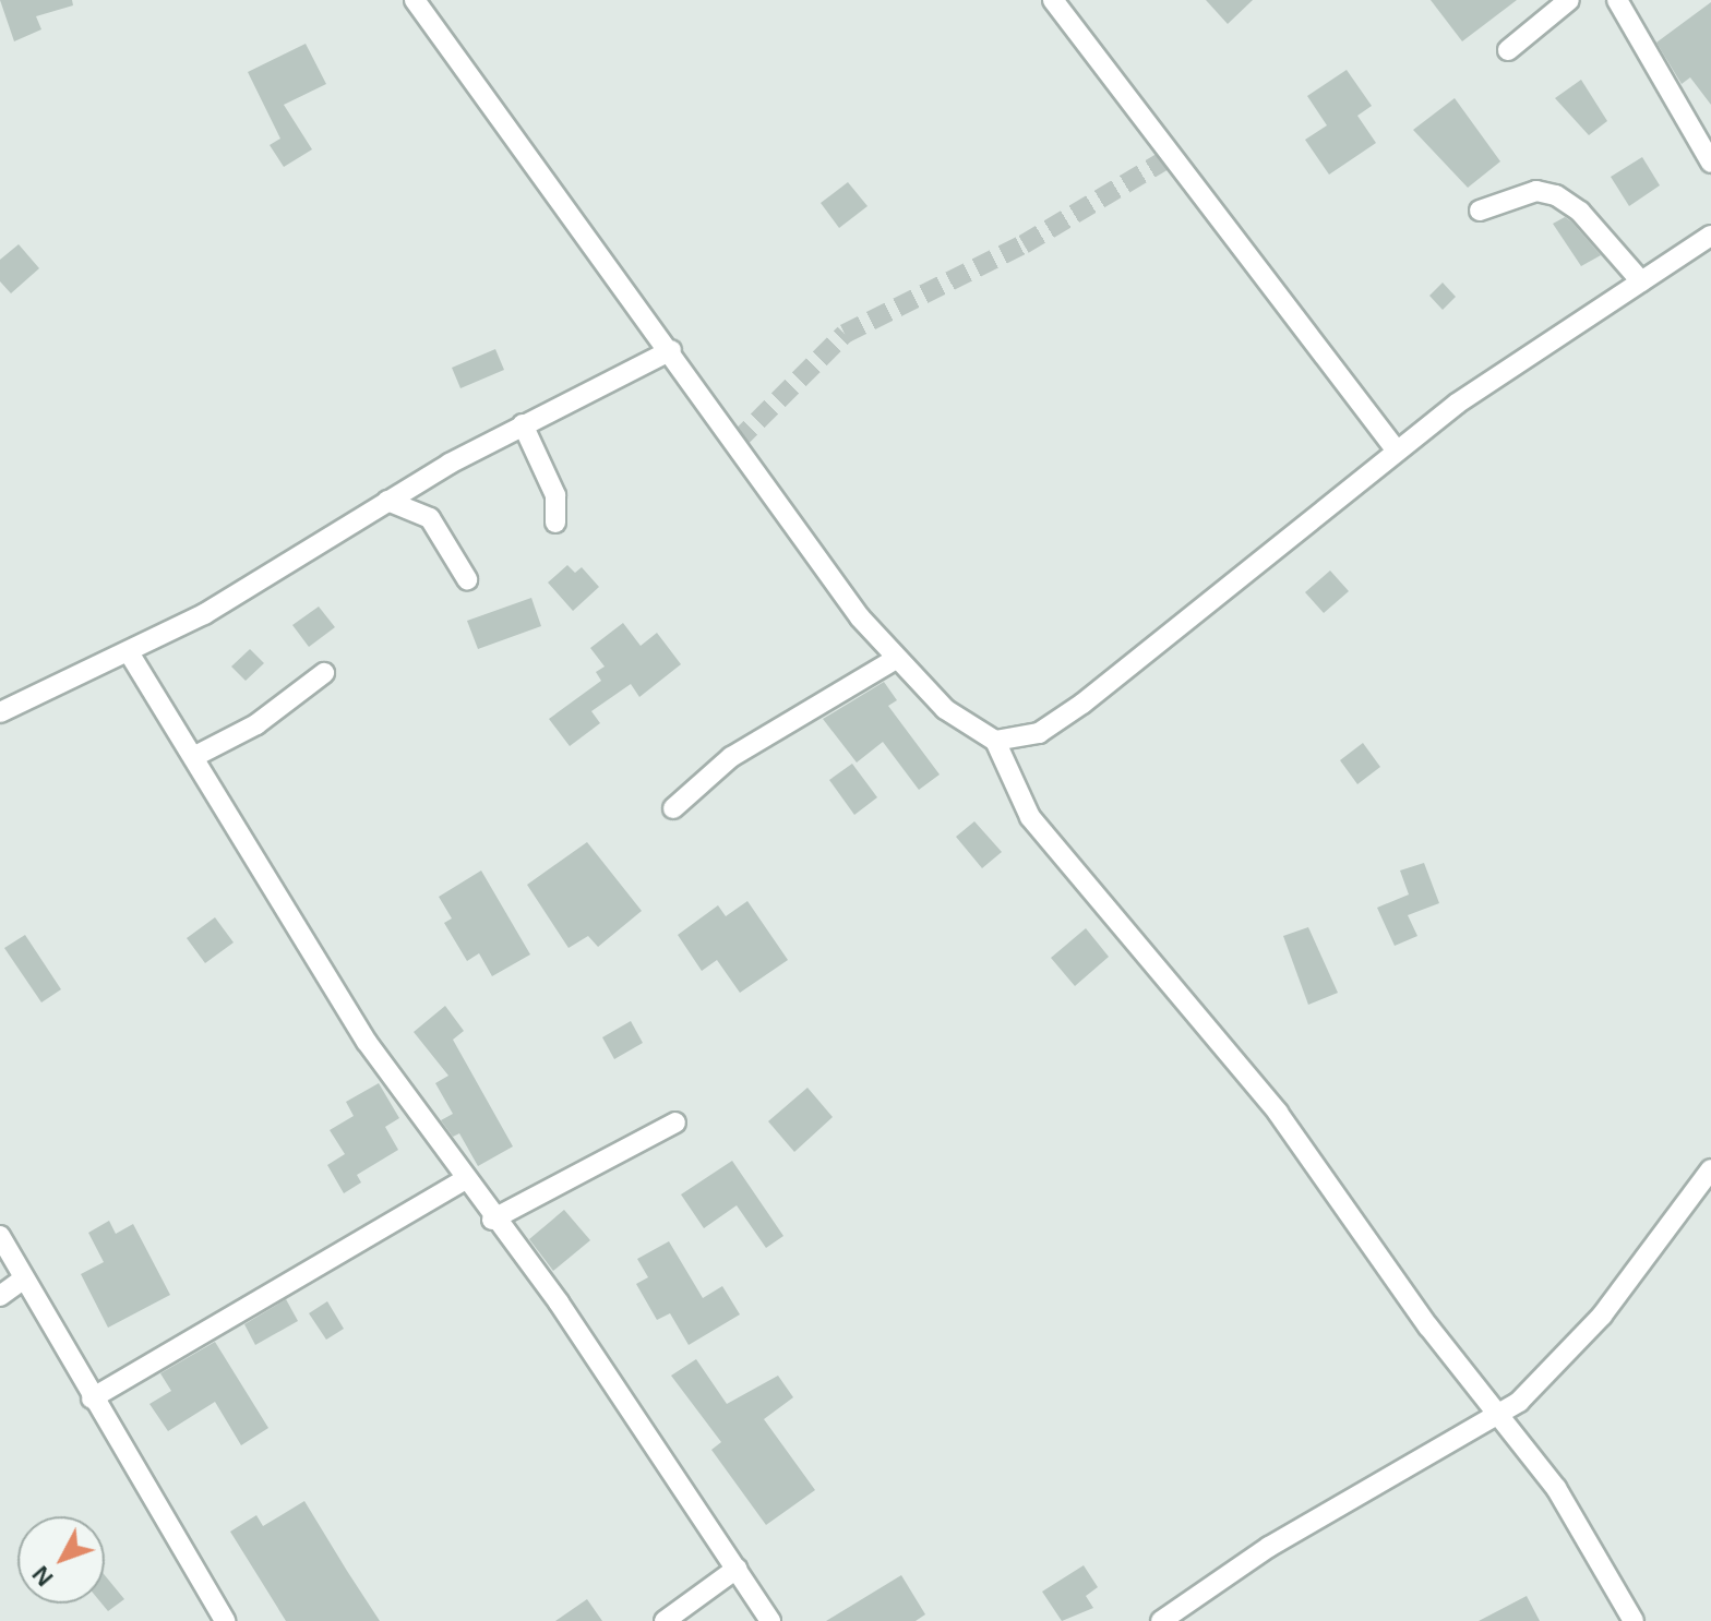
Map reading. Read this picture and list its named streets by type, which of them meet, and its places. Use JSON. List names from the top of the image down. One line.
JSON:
{"north":"bottom left"}
